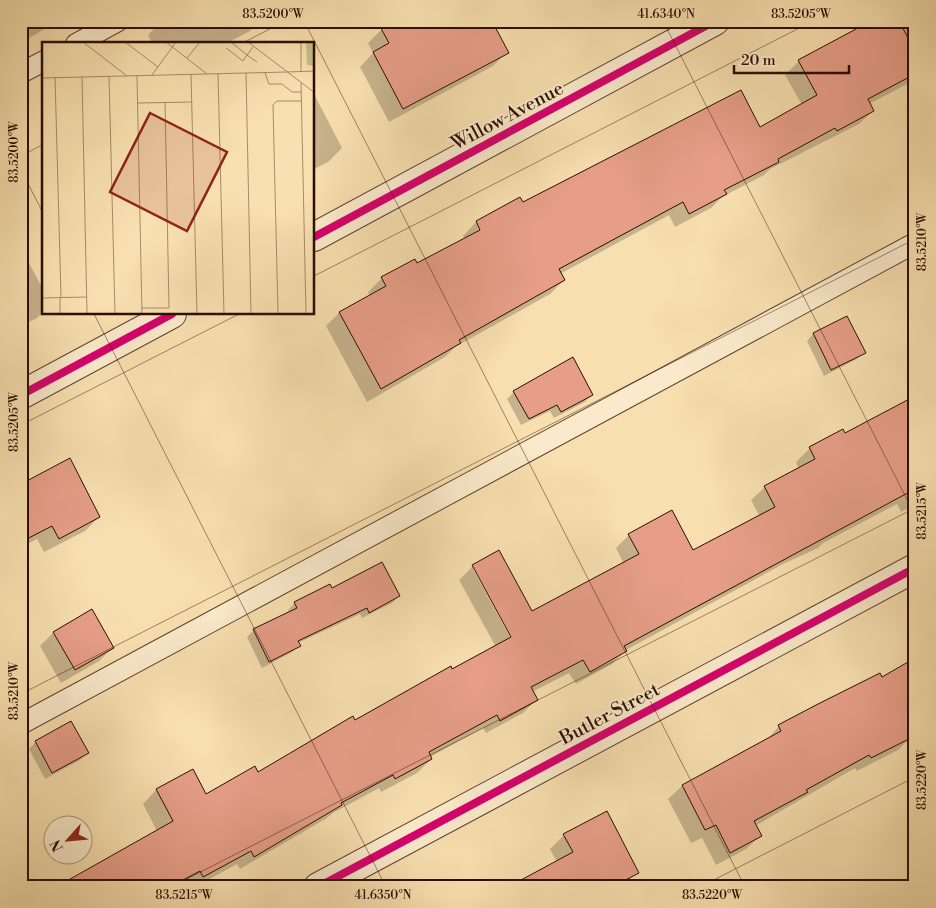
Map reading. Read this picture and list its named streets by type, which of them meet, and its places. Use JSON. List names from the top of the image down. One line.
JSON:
{"streets":{"street":["Willow Avenue","Butler Street"]},"scale_bar":"20 m","north":"bottom left","coordinates":["83.5200°W","41.6340°N","83.5205°W","83.5210°W","83.5215°W","83.5220°W","41.6350°N"]}
